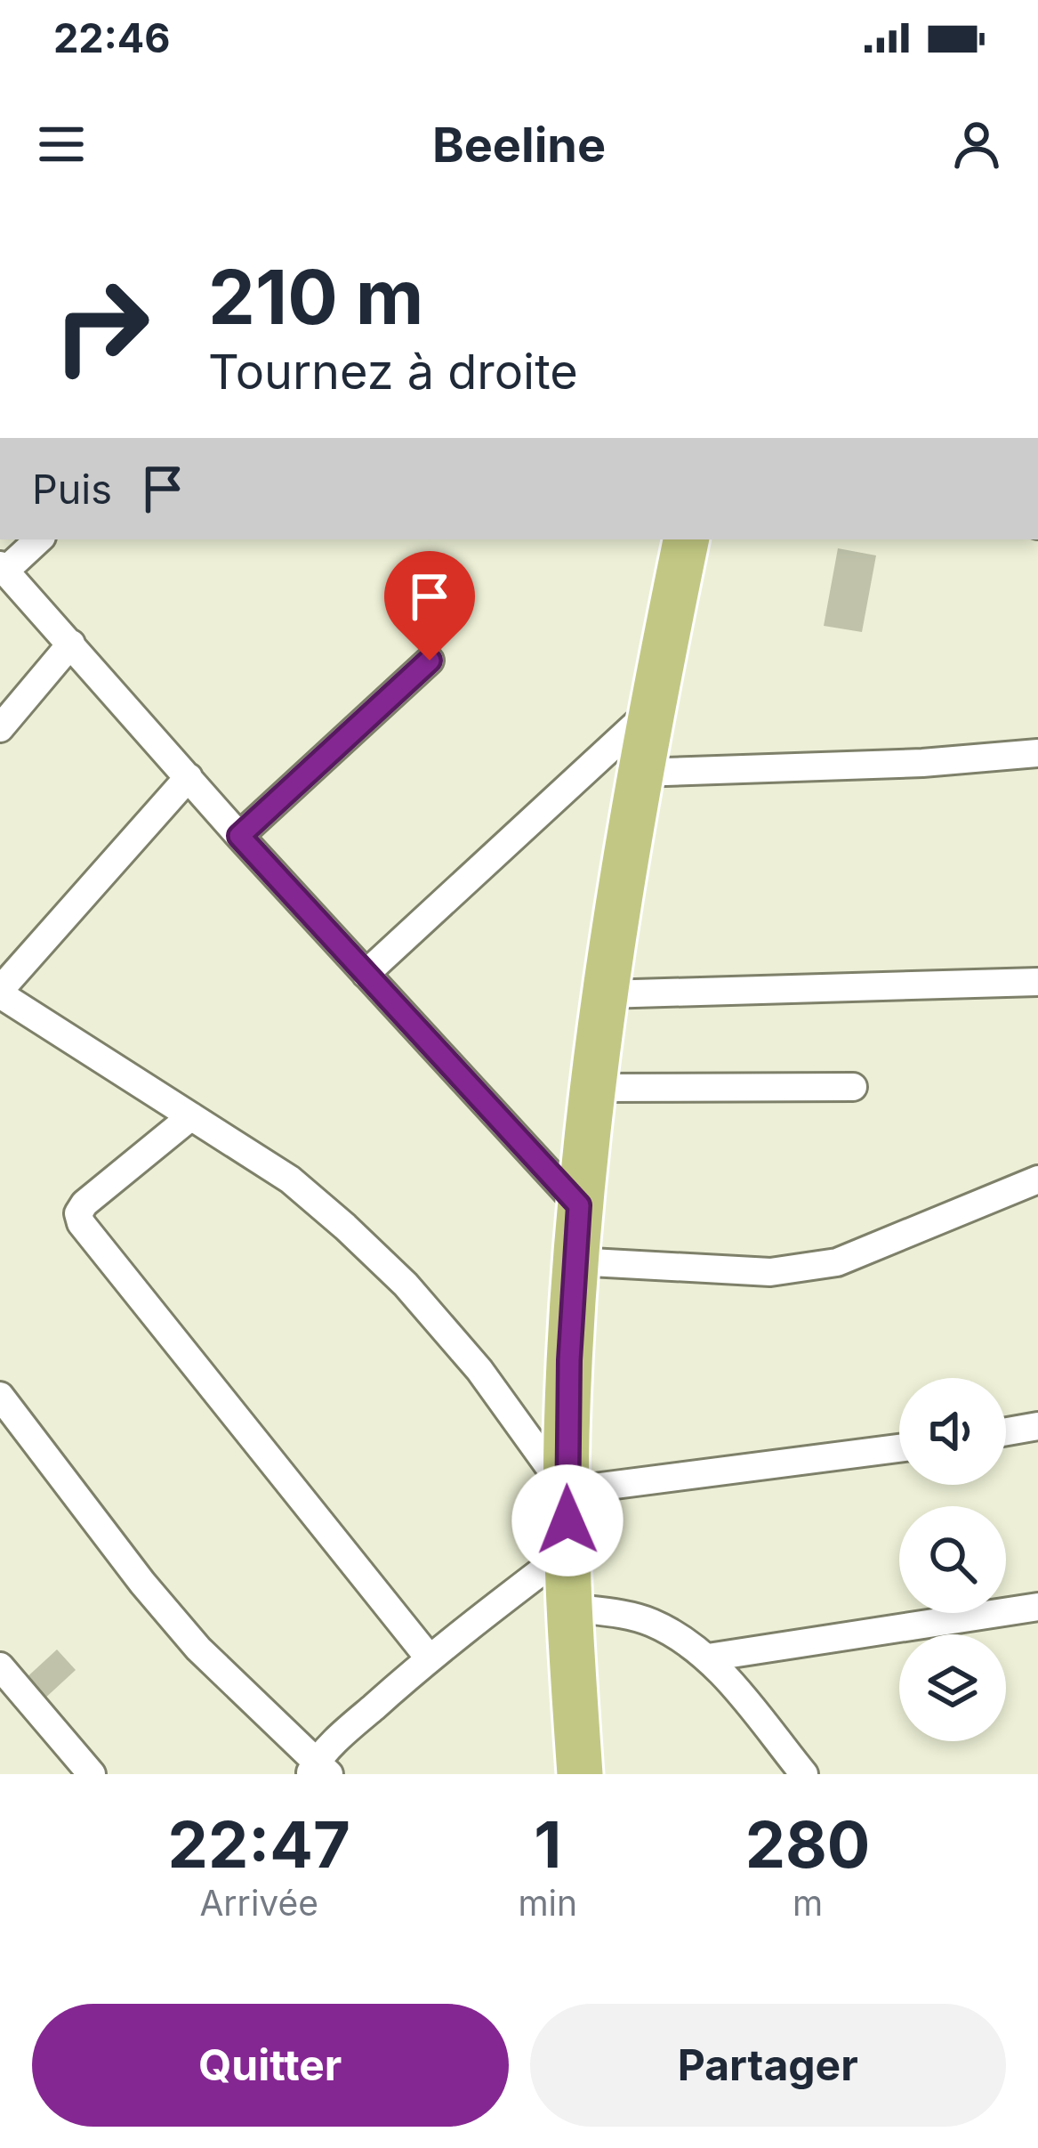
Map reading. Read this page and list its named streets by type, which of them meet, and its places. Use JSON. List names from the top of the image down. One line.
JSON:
{"page":{"status":"22:46","header":"Beeline","turn":["210 m","Tournez à droite"],"then":"Puis","eta":["22:47","Arrivée","1","min","280","m"],"buttons":["Quitter","Partager"]}}
